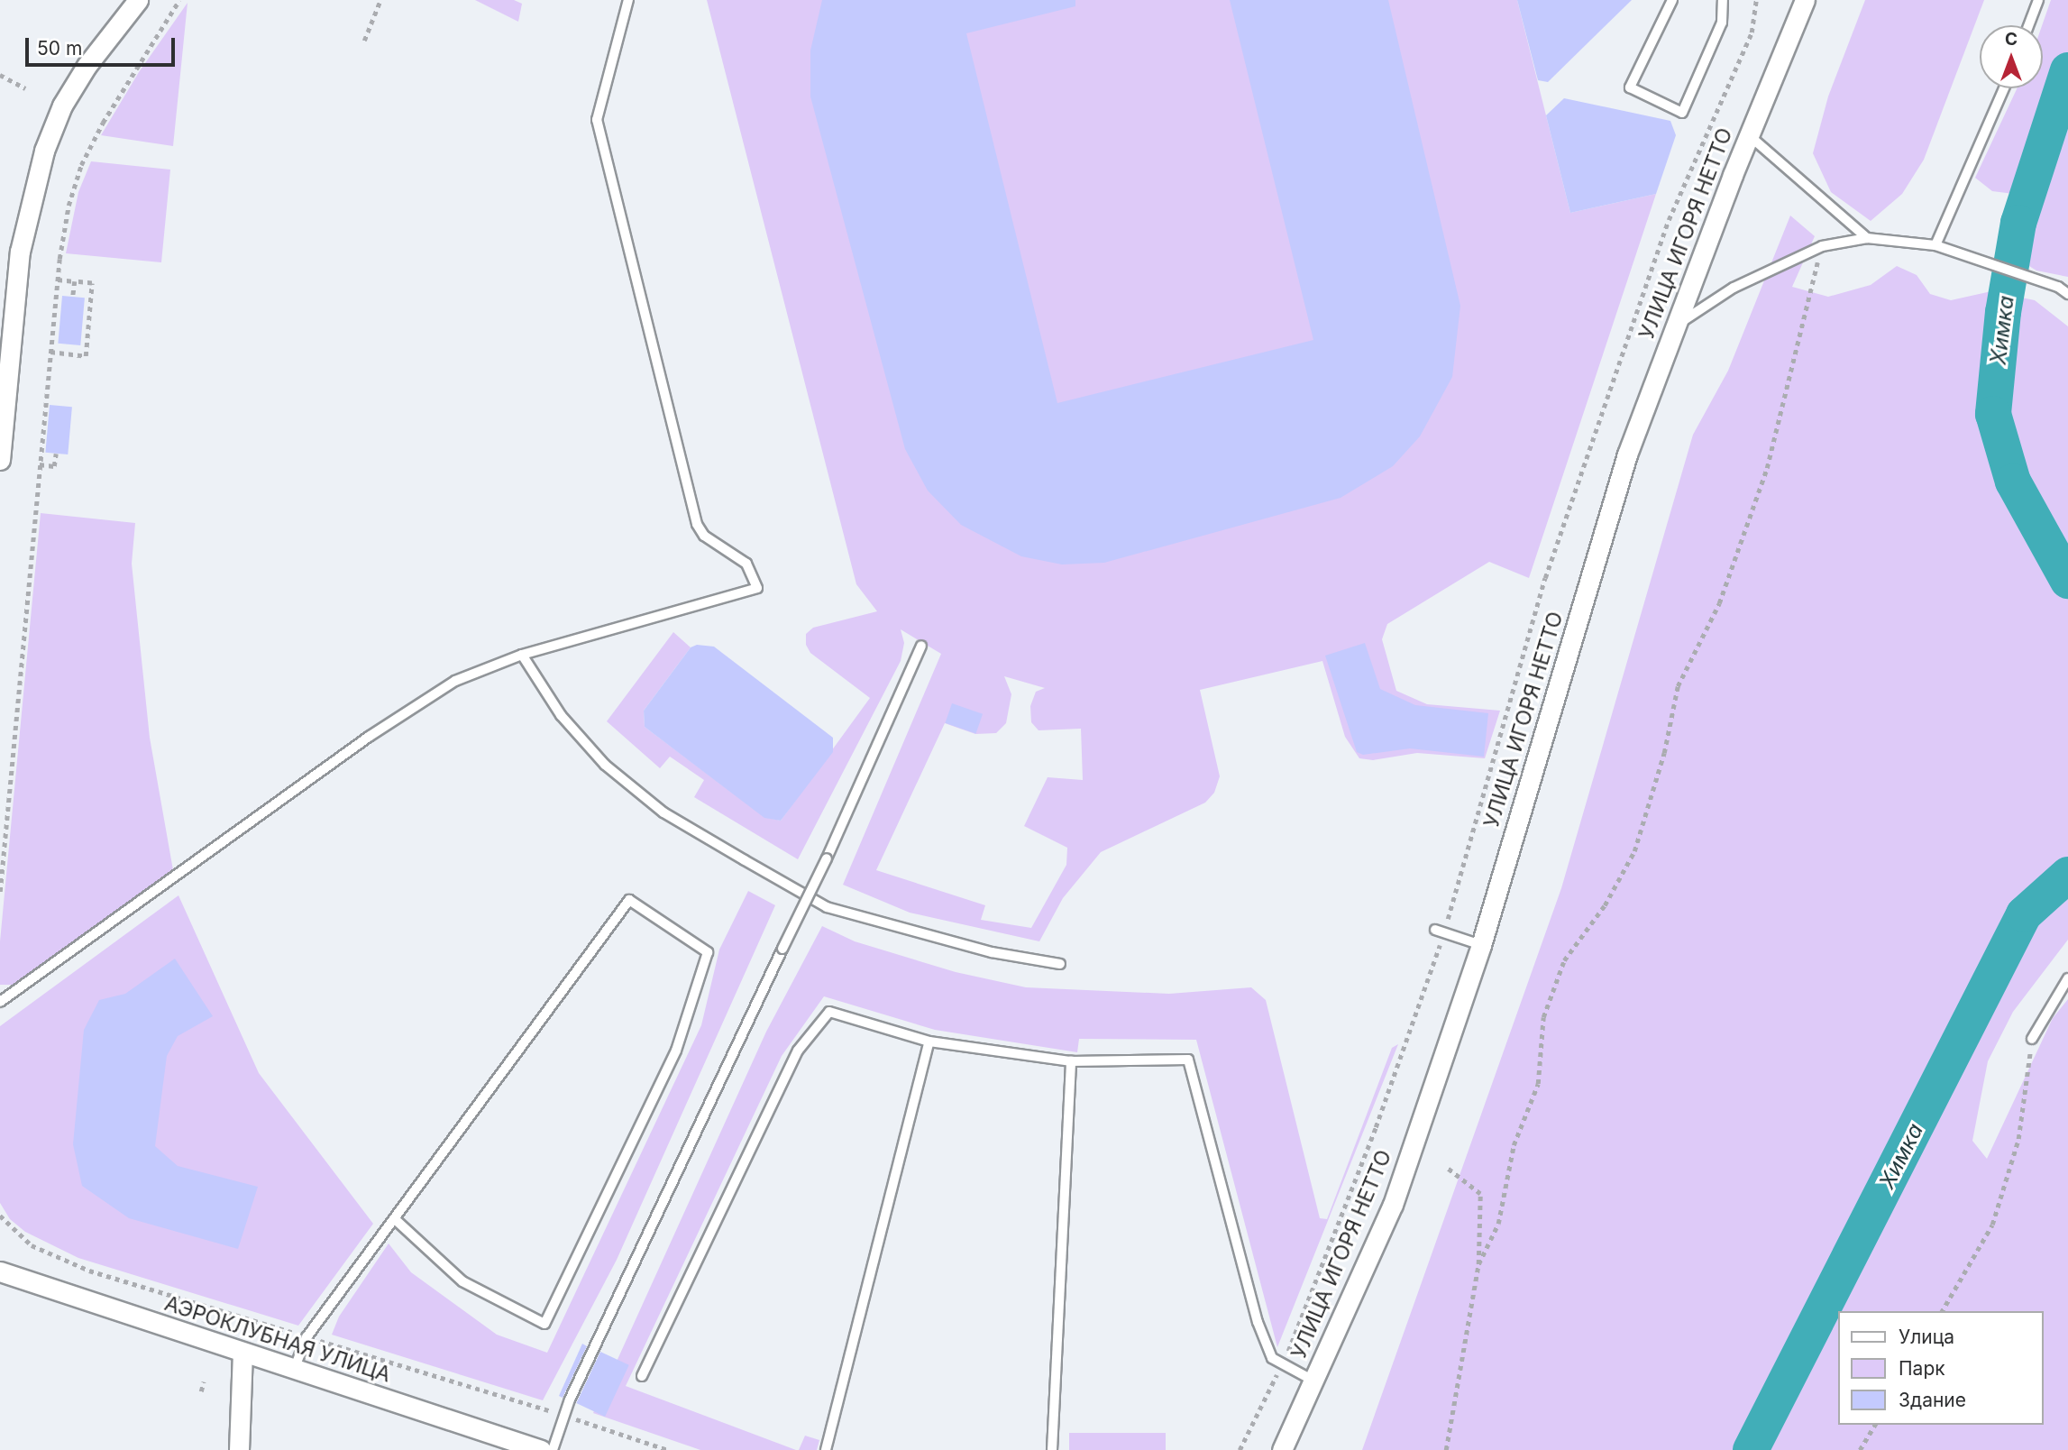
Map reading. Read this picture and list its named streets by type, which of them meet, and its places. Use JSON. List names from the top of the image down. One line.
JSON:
{"streets":{"street":["УЛИЦА ИГОРЯ НЕТТО","АЭРОКЛУБНАЯ УЛИЦА"]},"water":["Химка"],"legend":["Улица","Парк","Здание"],"scale_bar":"50 m","north":"top"}
